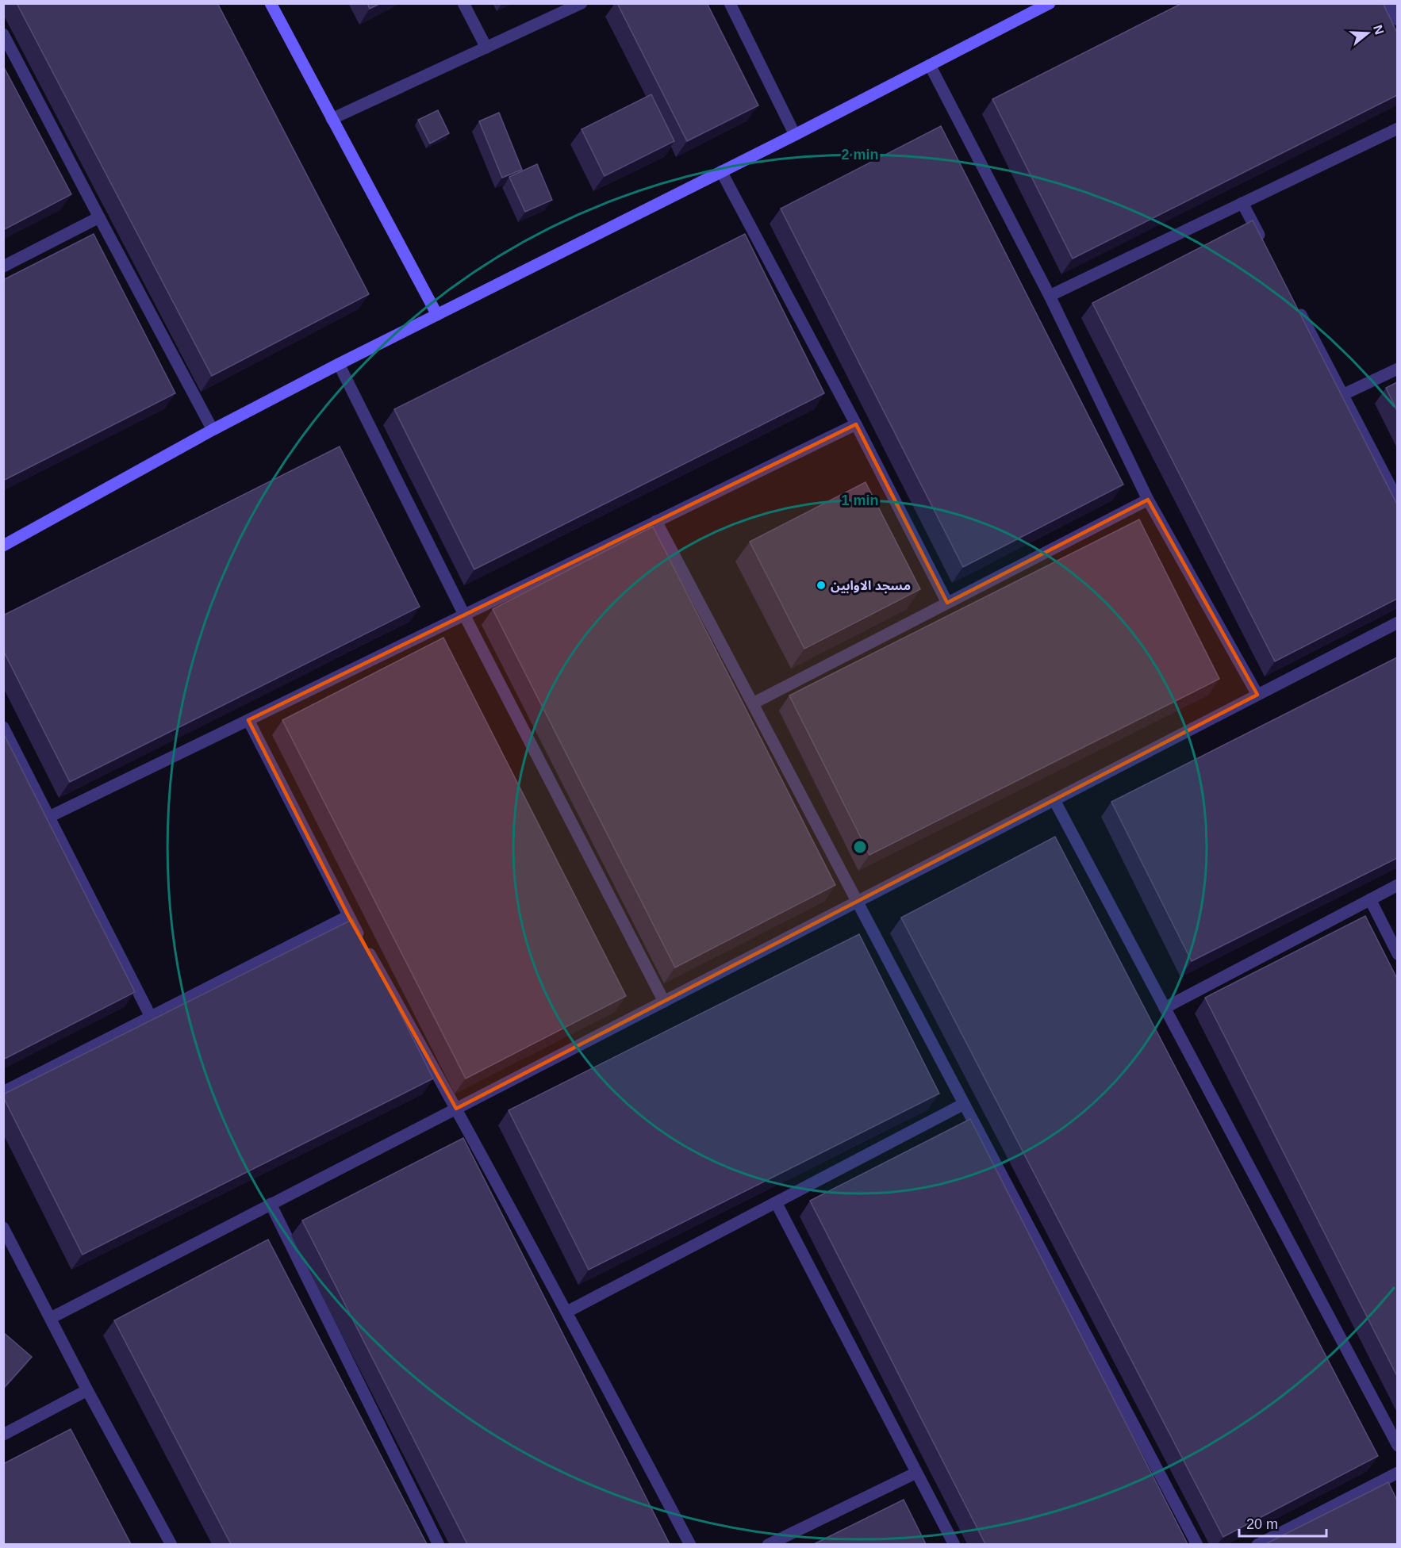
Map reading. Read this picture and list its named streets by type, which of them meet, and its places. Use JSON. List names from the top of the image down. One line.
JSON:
{"places":["مسجد الاوابين"],"scale_bar":"20 m","north":"right","rings":["2 min","1 min"]}
